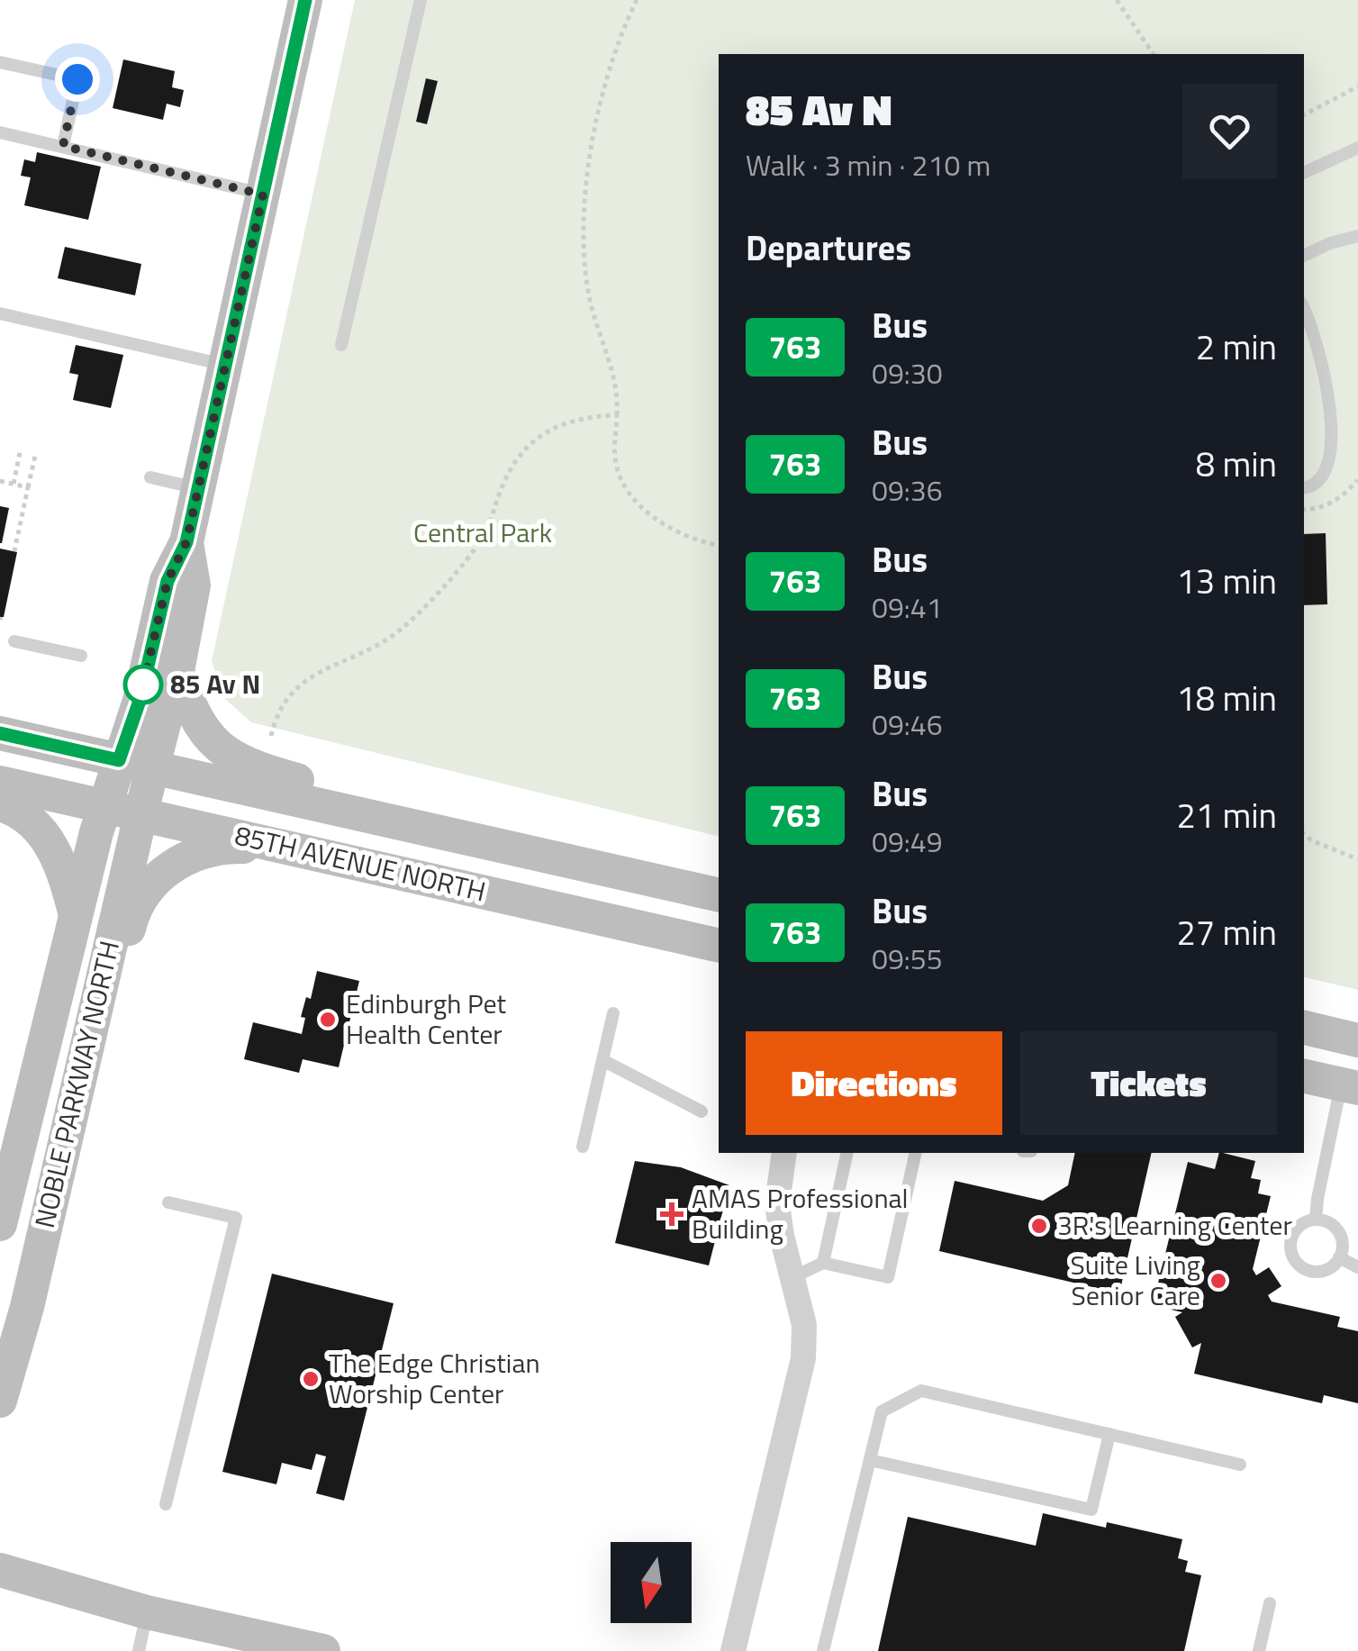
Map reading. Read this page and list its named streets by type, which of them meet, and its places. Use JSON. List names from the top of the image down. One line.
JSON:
{"streets":{"main road":["85TH AVENUE NORTH","NOBLE PARKWAY NORTH"]},"crossings":[["85TH AVENUE NORTH","NOBLE PARKWAY NORTH"]],"parks":["Central Park"],"places":{"other":["85 Av N","Edinburgh Pet Health Center","3R's Learning Center","Suite Living Senior Care","The Edge Christian Worship Center"],"health":["AMAS Professional Building"]},"lines":["bus line 763"],"north":"bottom","page":{"heading":[["85 Av N","Walk · 3 min · 210 m"],"Departures"],"list":[{"mark":"763","name":"Bus","note":"09:30","value":"2 min"},{"mark":"763","name":"Bus","note":"09:36","value":"8 min"},{"mark":"763","name":"Bus","note":"09:41","value":"13 min"},{"mark":"763","name":"Bus","note":"09:46","value":"18 min"},{"mark":"763","name":"Bus","note":"09:49","value":"21 min"},{"mark":"763","name":"Bus","note":"09:55","value":"27 min"}],"buttons":["Directions","Tickets"]}}
